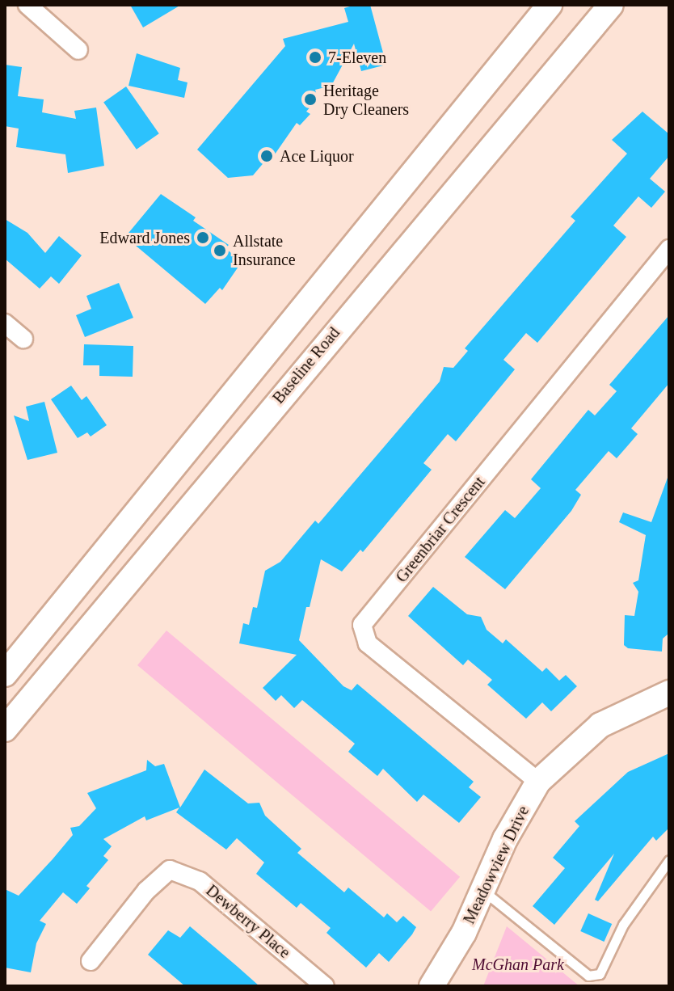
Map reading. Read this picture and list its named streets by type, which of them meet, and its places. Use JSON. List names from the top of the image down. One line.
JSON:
{"streets":{"main road":["Baseline Road","Meadowview Drive"],"street":["Greenbriar Crescent","Dewberry Place"]},"crossings":[["Greenbriar Crescent","Meadowview Drive"]],"parks":["McGhan Park"],"places":["7-Eleven","Heritage Dry Cleaners","Ace Liquor","Edward Jones","Allstate Insurance"]}
